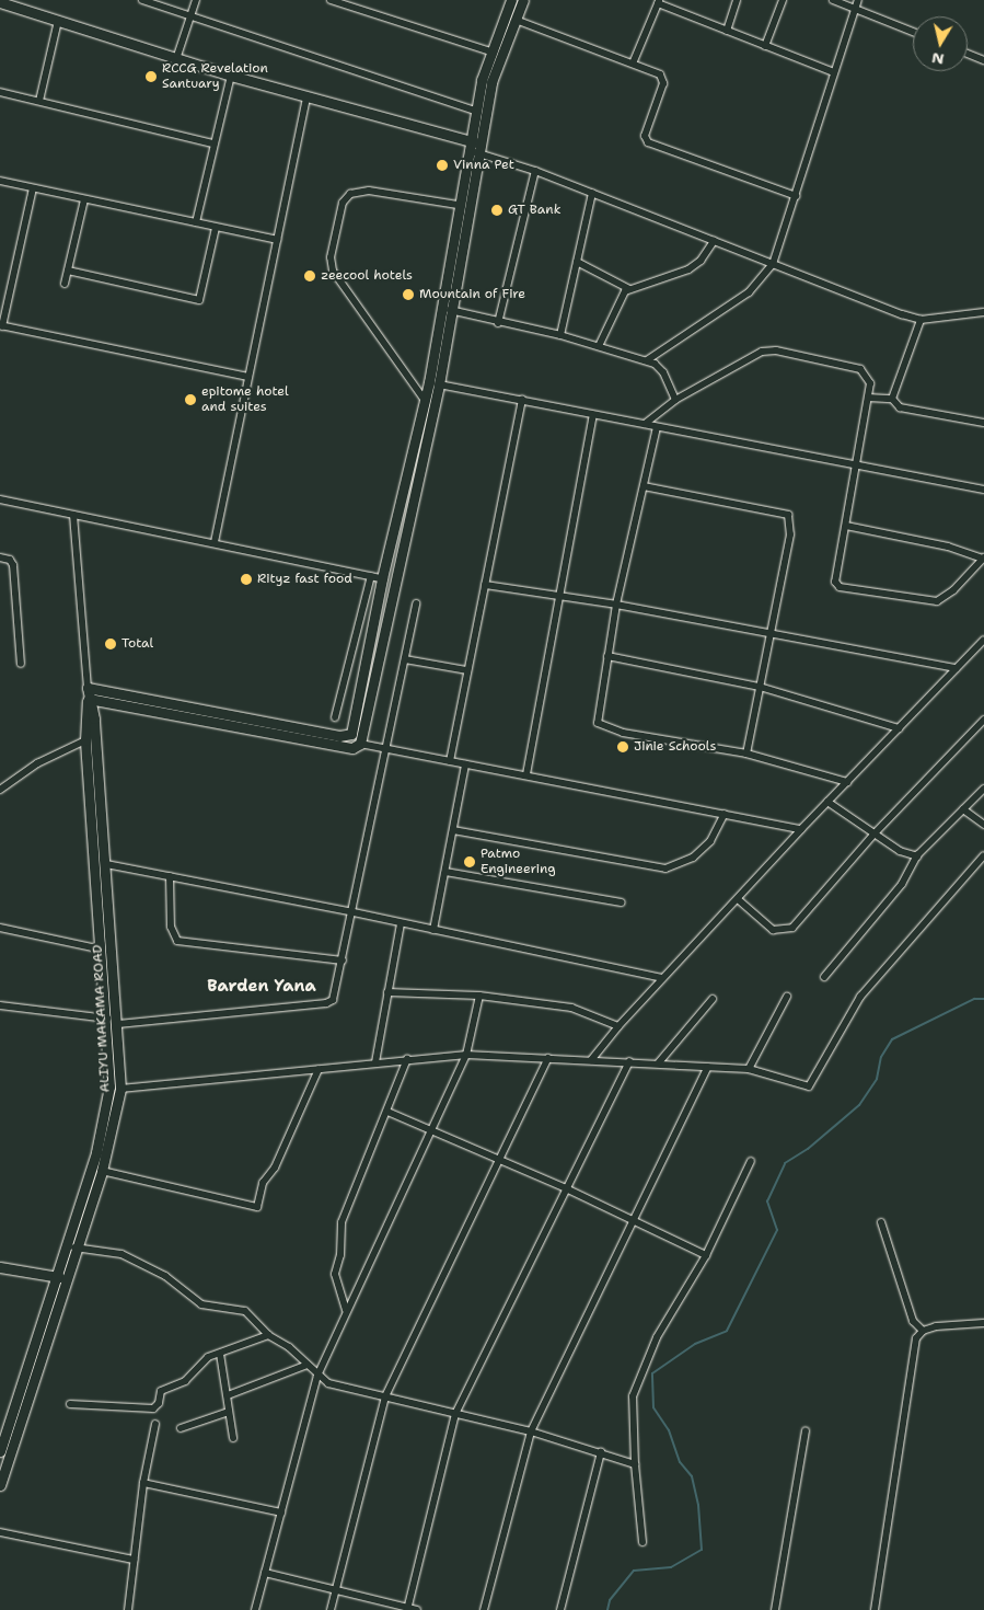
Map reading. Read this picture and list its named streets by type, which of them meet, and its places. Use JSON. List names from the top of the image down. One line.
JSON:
{"streets":{"street":["ALIYU MAKAMA ROAD"]},"districts":["Barden Yana"],"places":["RCCG Revelation Santuary","Vinna Pet","GT Bank","zeecool hotels","Mountain of Fire","epitome hotel and suites","Rityz fast food","Total","Jinie Schools","Patmo Engineering"],"north":"bottom"}
